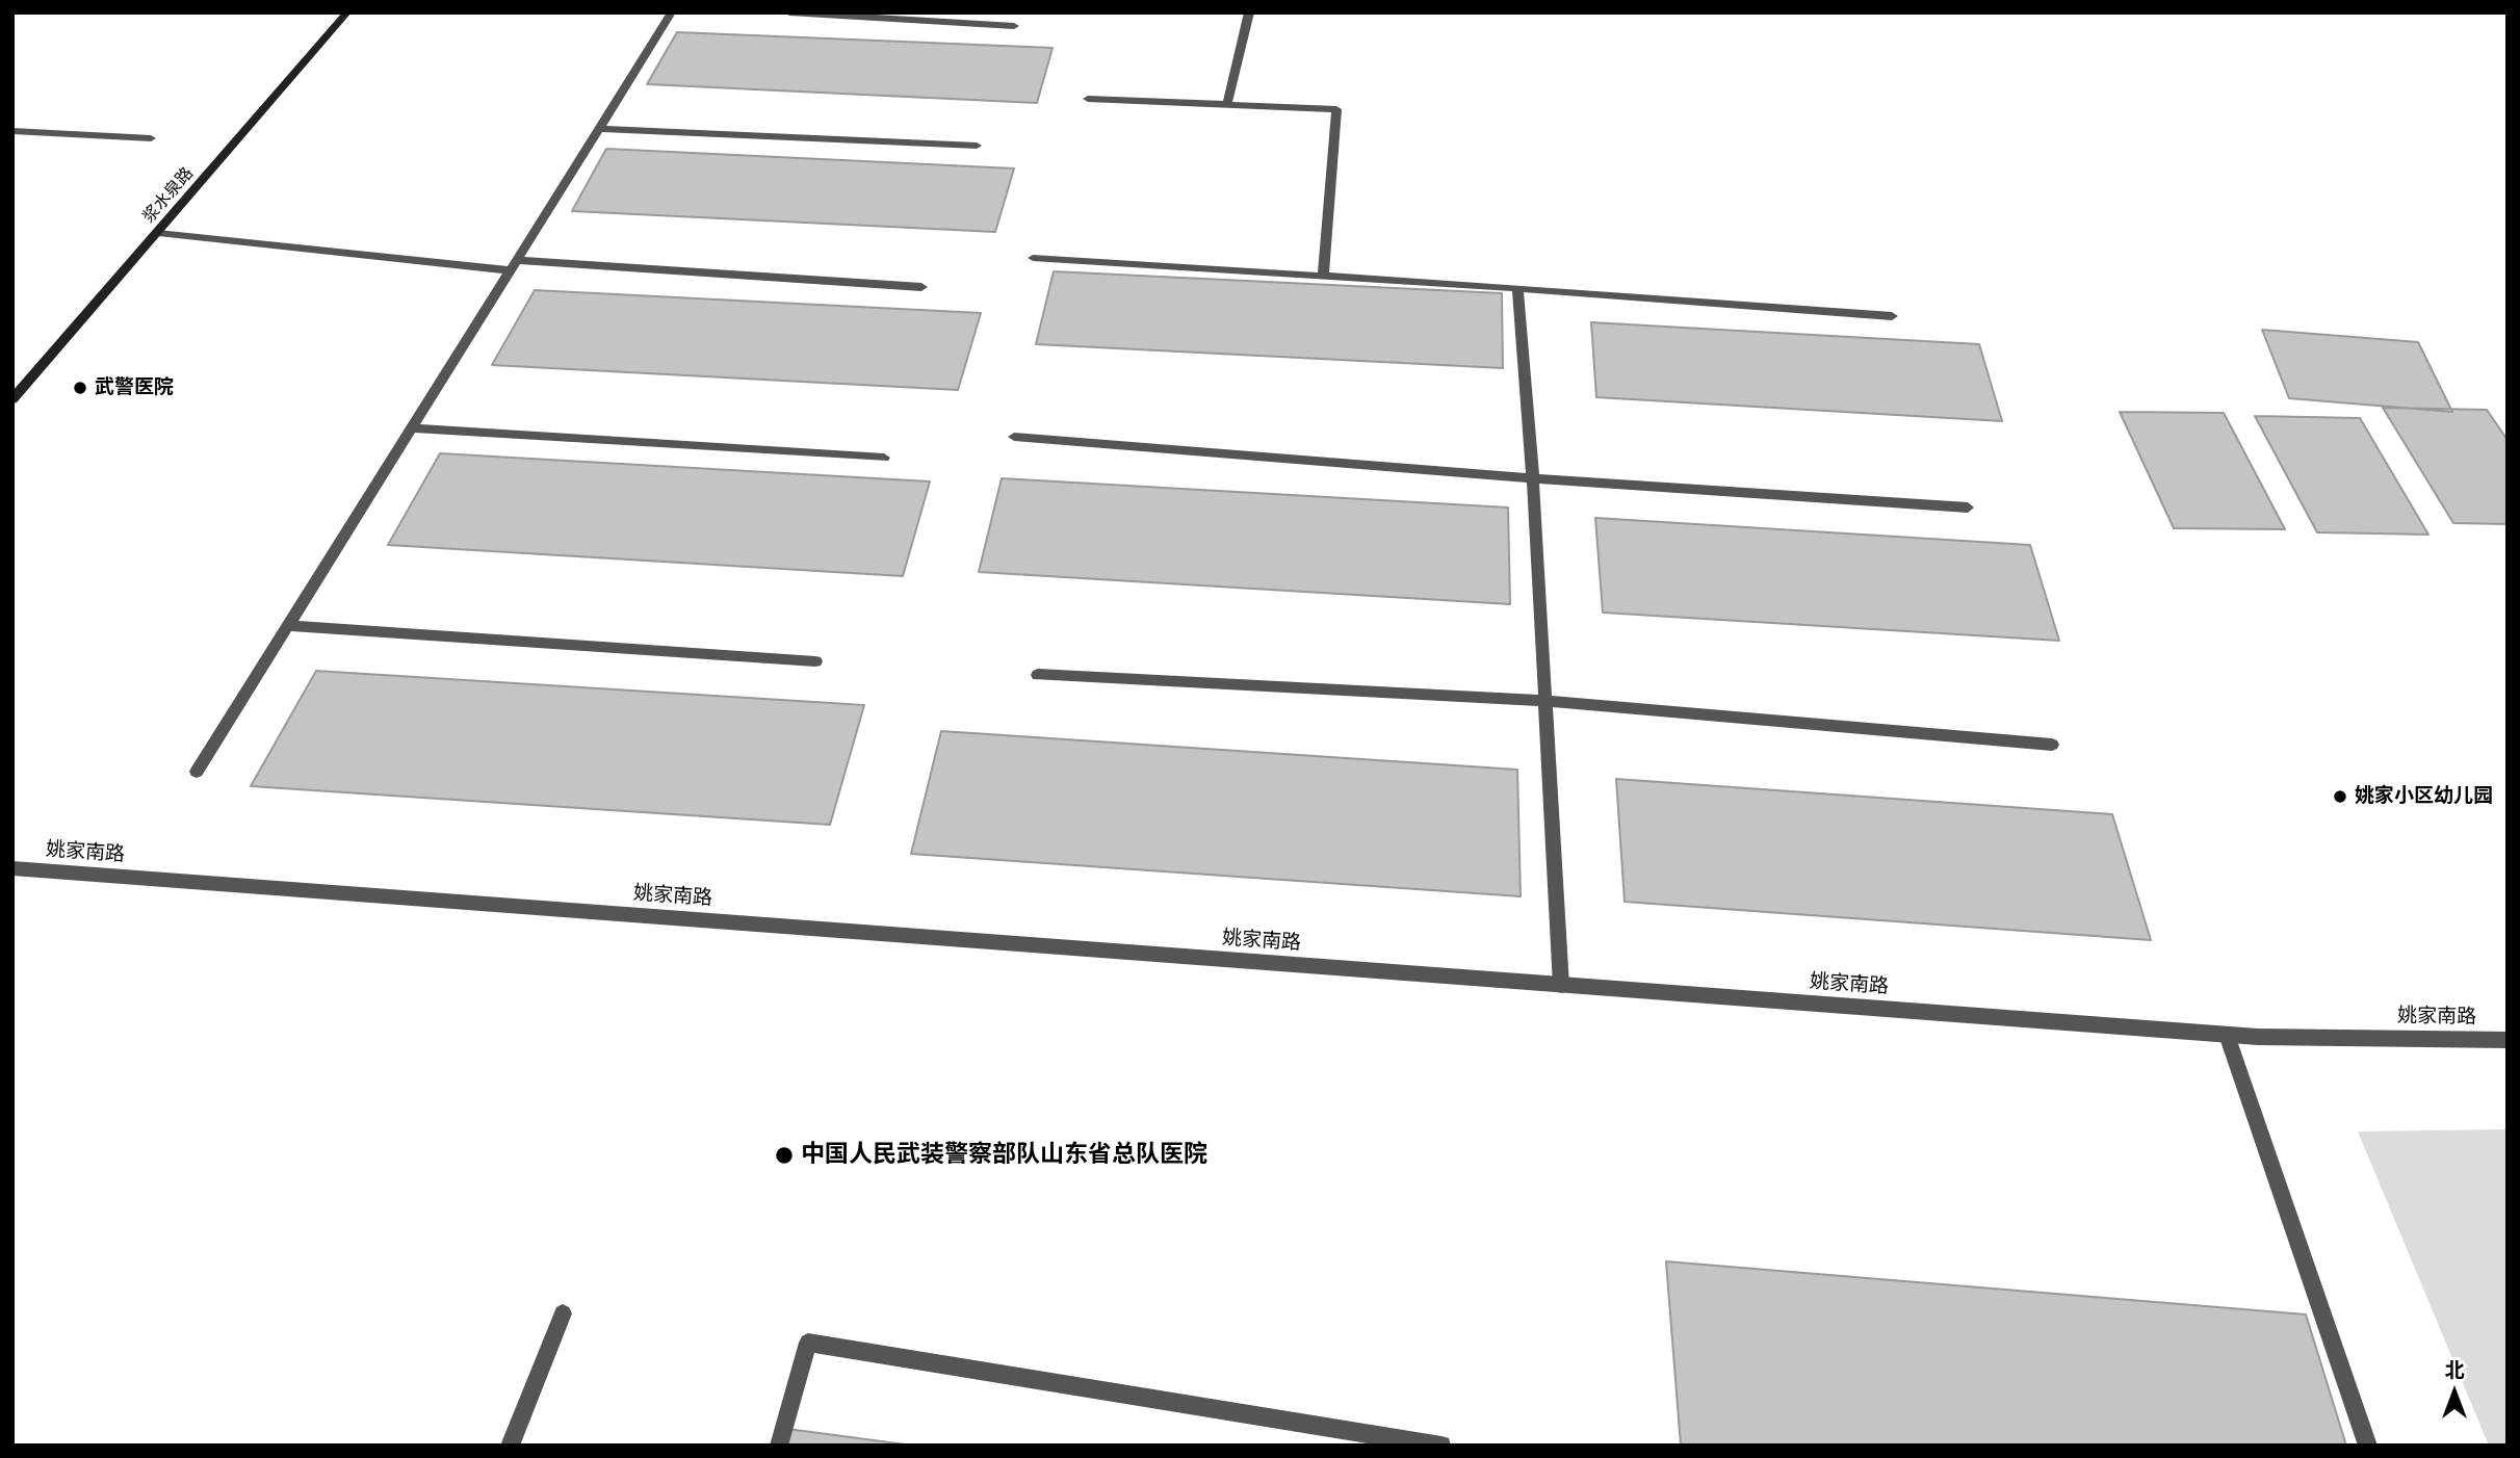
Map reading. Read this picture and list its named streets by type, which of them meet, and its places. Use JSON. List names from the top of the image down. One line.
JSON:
{"streets":{"main road":["浆水泉路"],"street":["姚家南路"]},"places":["武警医院","姚家小区幼儿园","中国人民武装警察部队山东省总队医院"],"north":"top"}
